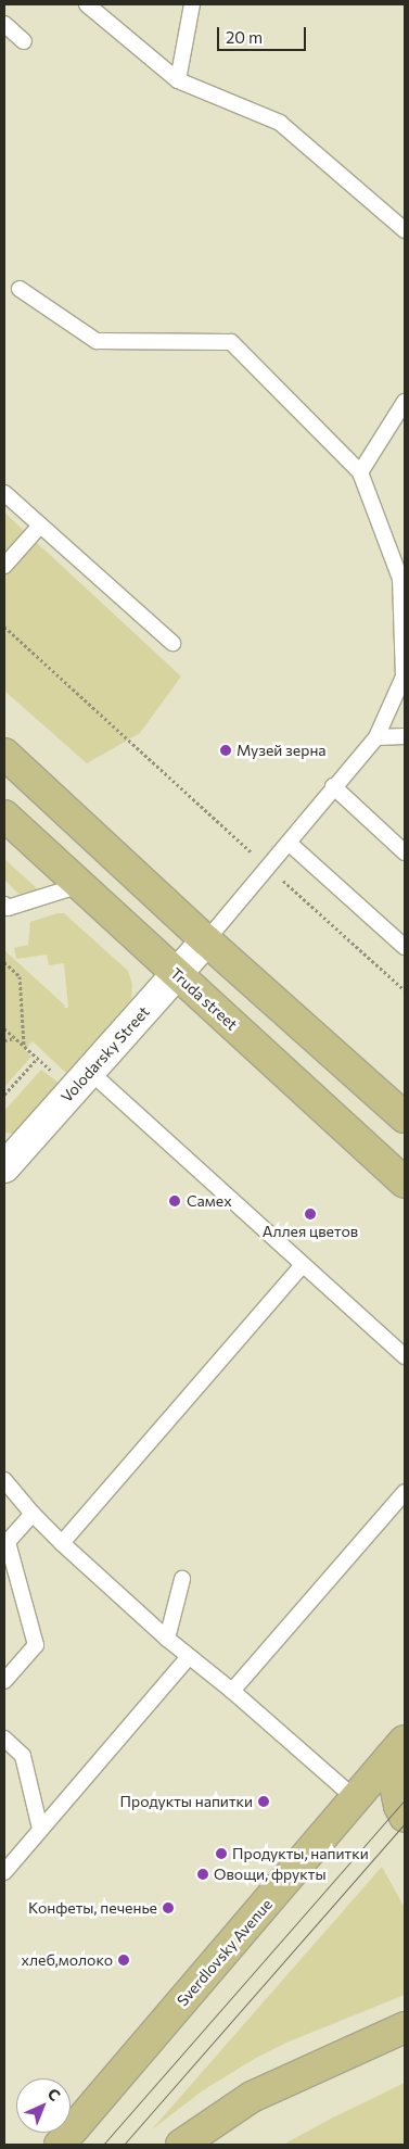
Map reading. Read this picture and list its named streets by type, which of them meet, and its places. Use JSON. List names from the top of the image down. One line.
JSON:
{"streets":{"main road":["Truda street","Sverdlovsky Avenue"],"street":["Volodarsky Street"]},"crossings":[["Truda street","Volodarsky Street"]],"places":["Музей зерна","Самех","Аллея цветов","Продукты напитки","Продукты, напитки","Овощи, фрукты","Конфеты, печенье","хлеб,молоко"],"scale_bar":"20 m","north":"top right"}
